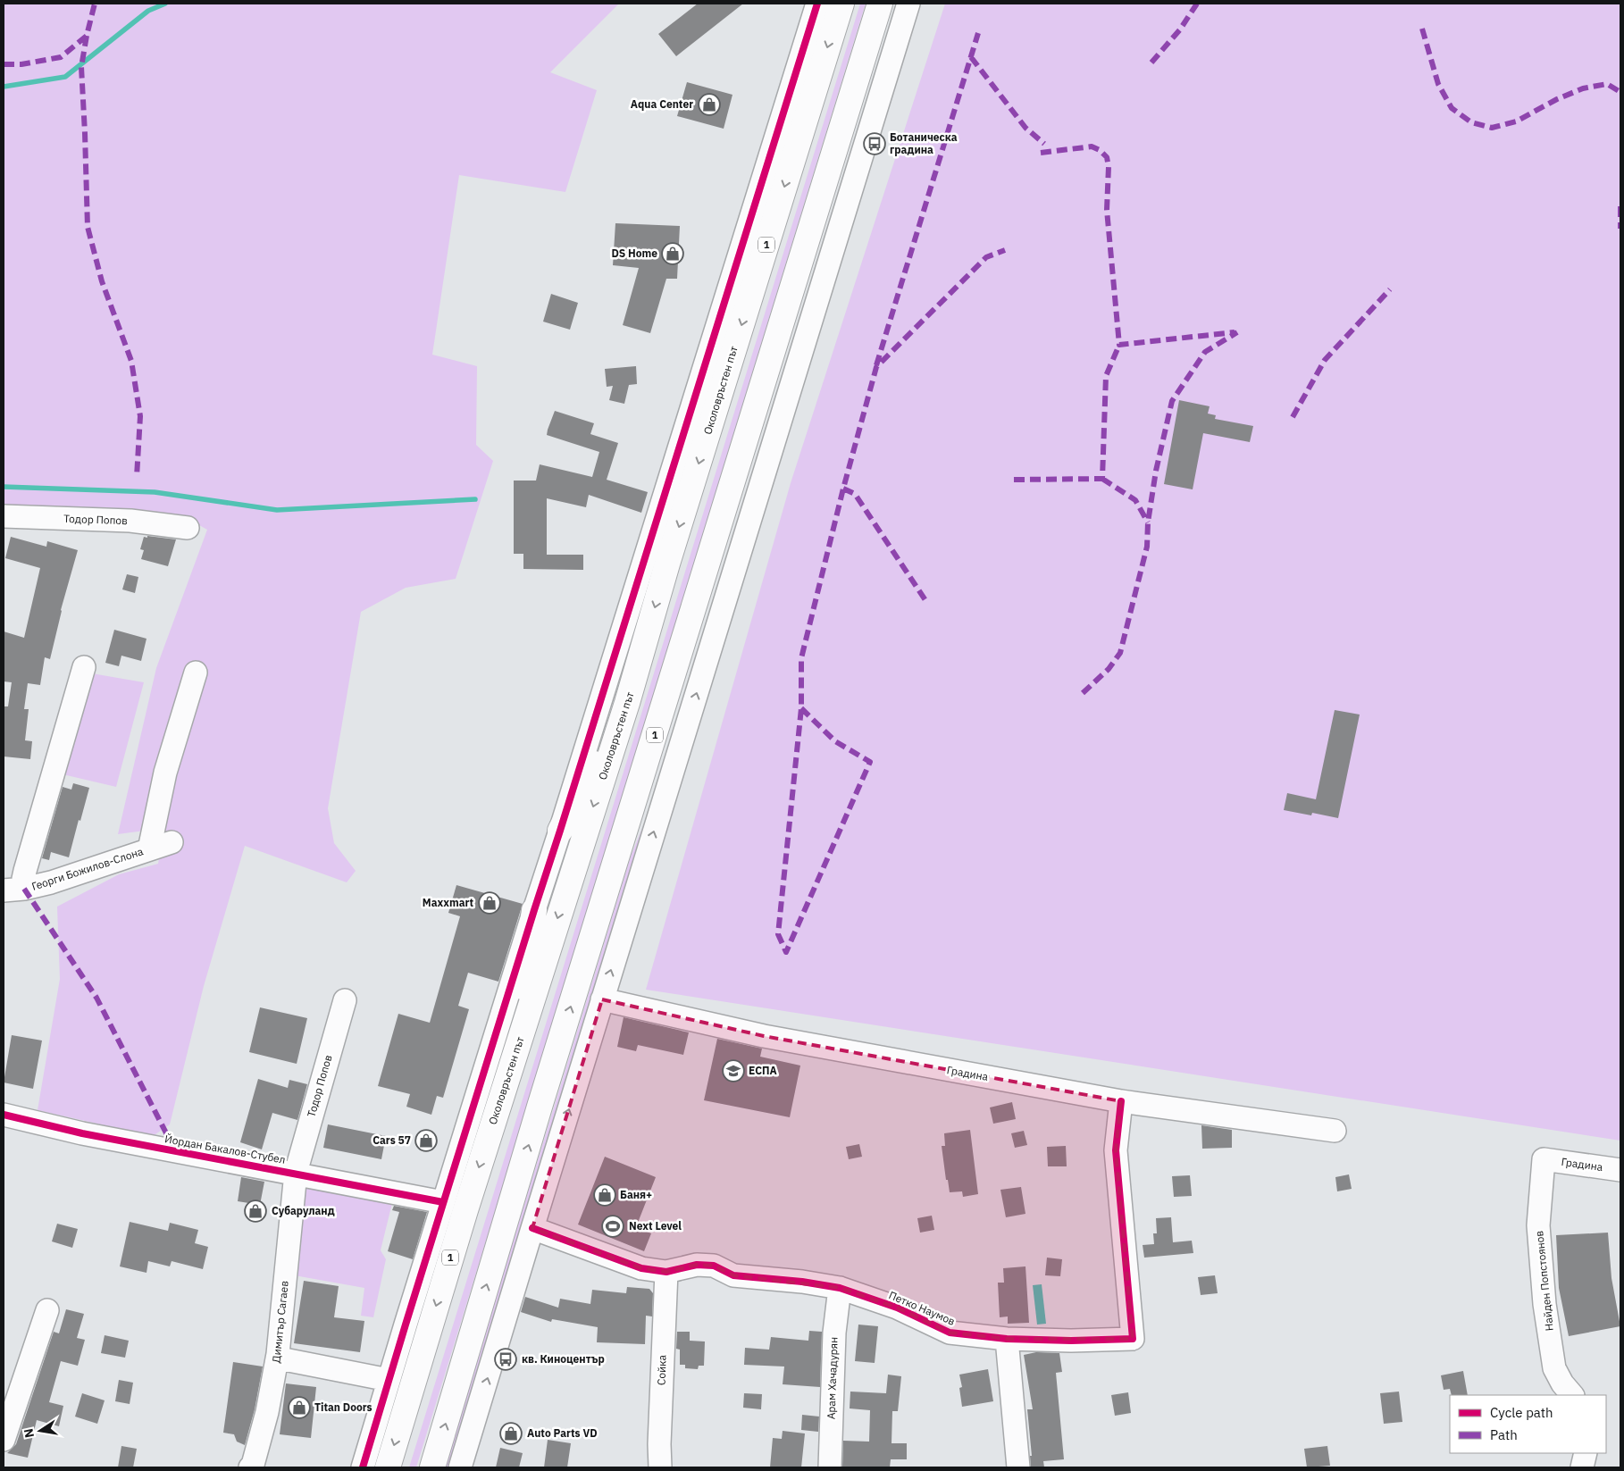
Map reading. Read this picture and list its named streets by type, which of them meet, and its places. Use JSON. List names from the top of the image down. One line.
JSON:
{"streets":{"highway":["1","Околовръстен път"],"street":["Тодор Попов","Георги Божилов-Слона","Градина","Йордан Бакалов-Стубел","Найден Попстоянов","Петко Наумов","Димитър Сагаев","Сойка","Арам Хачадурян"]},"crossings":[["Тодор Попов","Йордан Бакалов-Стубел"],["Тодор Попов","Димитър Сагаев"],["Градина","Найден Попстоянов"],["Градина","Петко Наумов"],["Йордан Бакалов-Стубел","Димитър Сагаев"],["Петко Наумов","Сойка"],["Петко Наумов","Арам Хачадурян"]],"places":{"shop":["Aqua Center","DS Home","Maxxmart","Cars 57","Баня+","Субаруланд","Titan Doors","Auto Parts VD"],"bus stop":["Ботаническа градина","кв. Киноцентър"],"school or university":["ЕСПА"],"sports":["Next Level"]},"legend":["Cycle path","Path"],"north":"left"}
